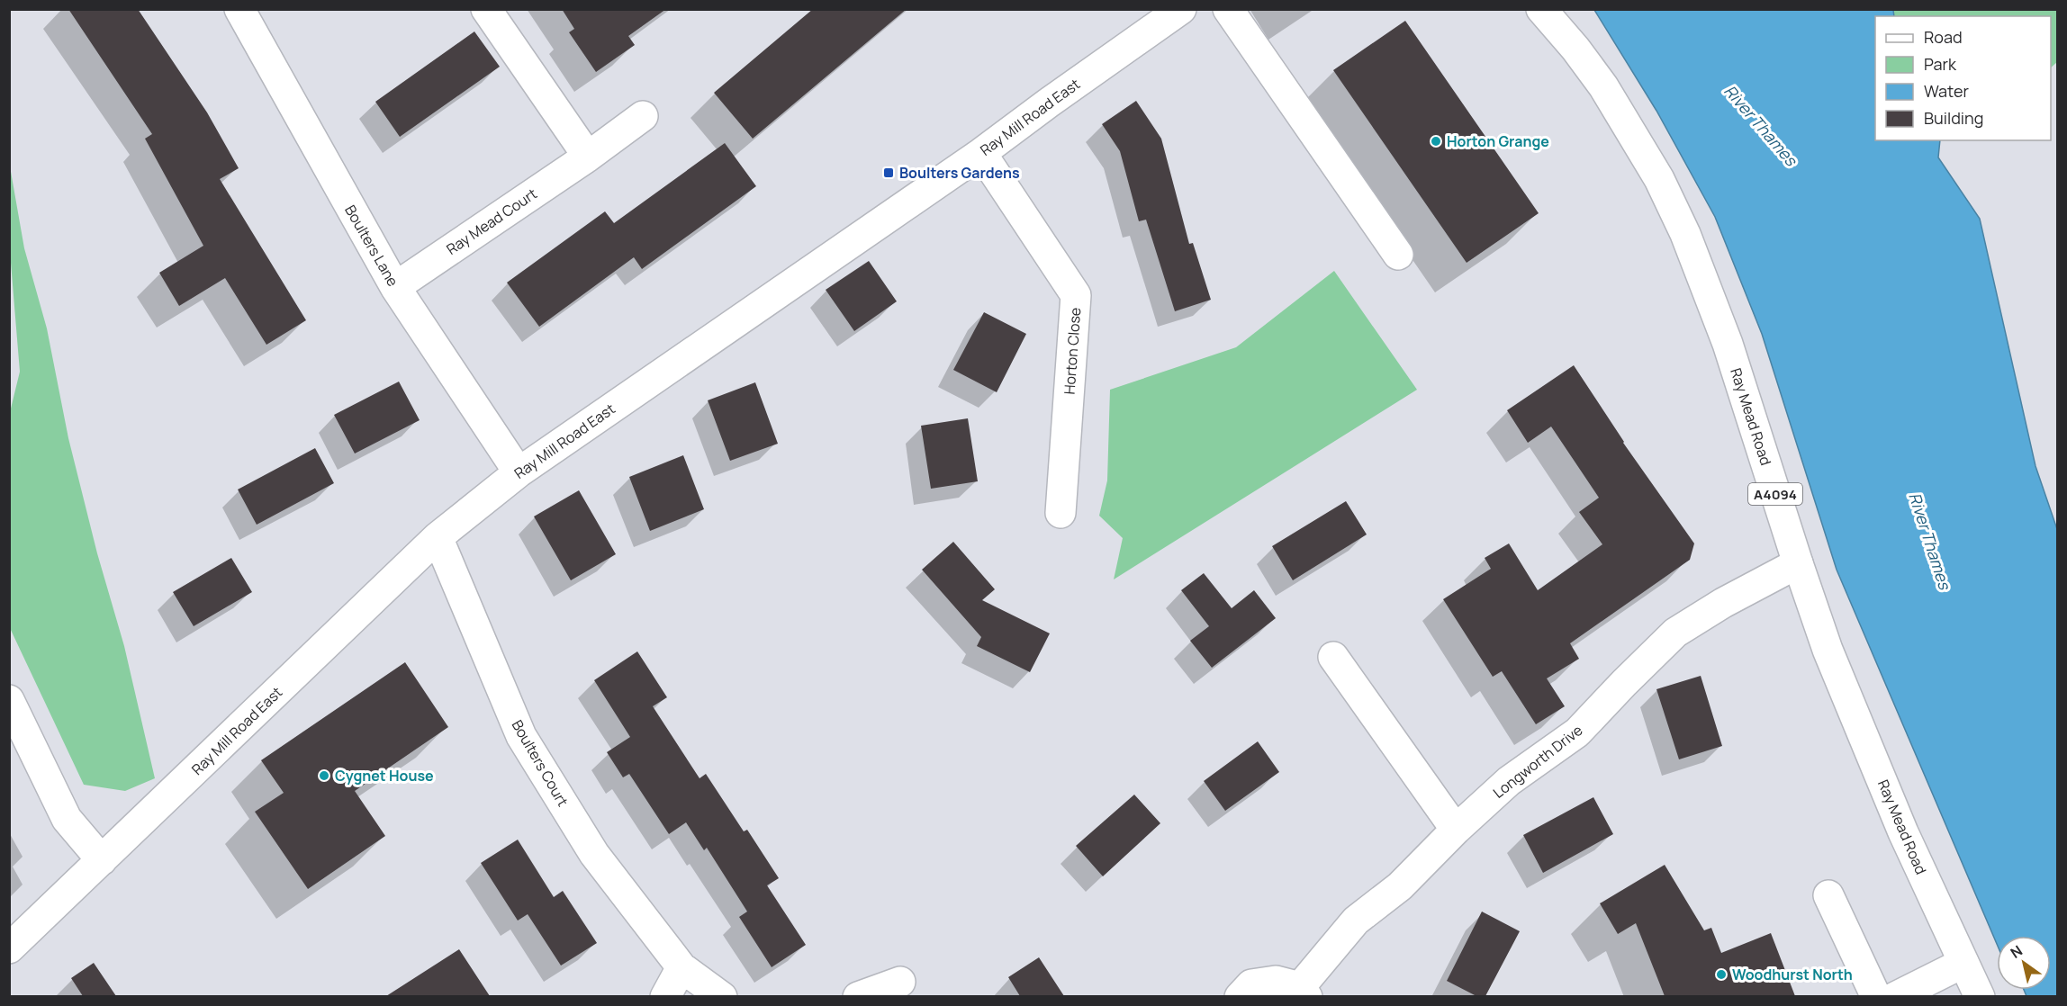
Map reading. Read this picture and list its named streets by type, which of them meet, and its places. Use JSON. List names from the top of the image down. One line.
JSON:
{"streets":{"street":["Ray Mill Road East","Ray Mead Court","Boulters Lane","Horton Close","Ray Mead Road","A4094","Longworth Drive","Boulters Court"]},"crossings":[["Ray Mill Road East","Boulters Lane"],["Ray Mill Road East","Horton Close"],["Ray Mill Road East","Boulters Court"],["Ray Mead Court","Boulters Lane"],["Ray Mead Road","Longworth Drive"]],"water":["River Thames"],"places":{"other":["Horton Grange","Cygnet House","Woodhurst North"],"transit":["Boulters Gardens"]},"legend":["Road","Park","Water","Building"],"north":"top left"}
